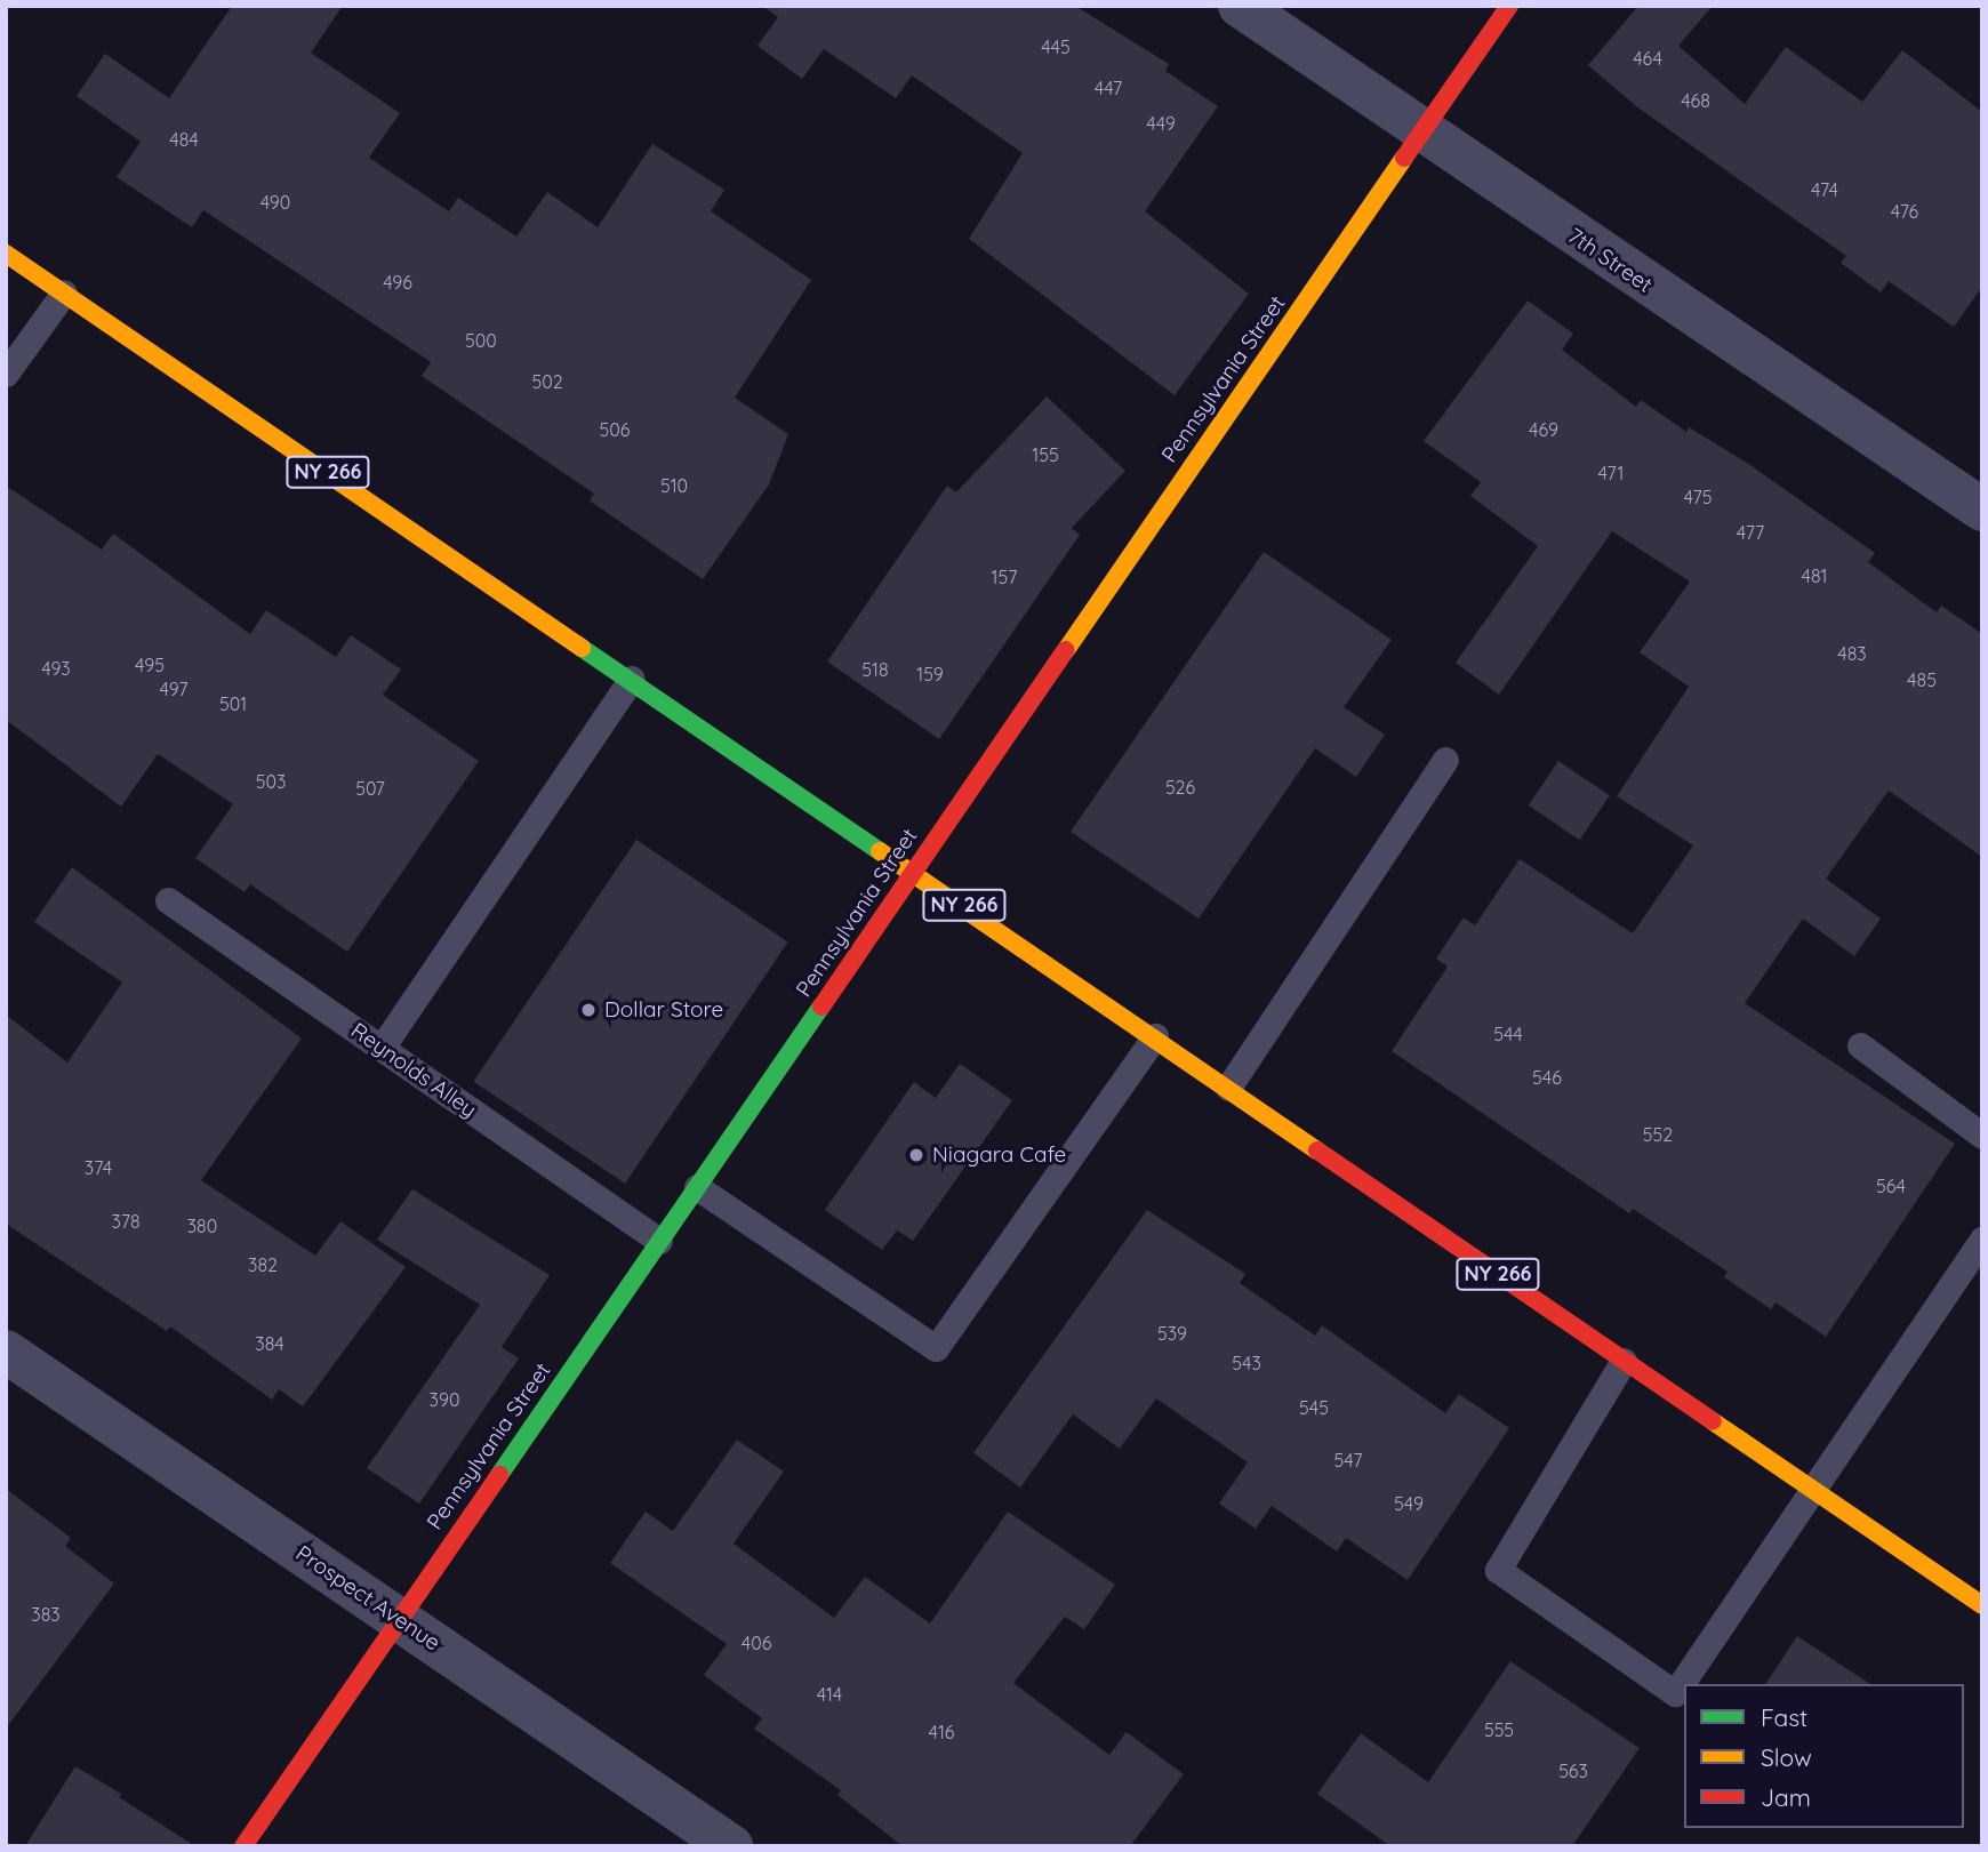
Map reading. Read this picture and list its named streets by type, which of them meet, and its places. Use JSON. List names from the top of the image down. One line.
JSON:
{"streets":{"main road":["Pennsylvania Street","NY 266"],"street":["7th Street","Prospect Avenue"],"lane":["Reynolds Alley"]},"crossings":[["7th Street","Pennsylvania Street"],["Pennsylvania Street","NY 266"],["Pennsylvania Street","Reynolds Alley"],["Pennsylvania Street","Prospect Avenue"]],"places":["Dollar Store","Niagara Cafe"],"house_numbers":["445","464","447","468","449","484","474","490","476","496","500","502","506","469","155","471","510","475","477","481","157","483","495","493","518","159","485","497","501","503","526","507","544","546","552","374","564","378","380","382","539","384","543","390","545","547","549","383","406","414","555","416","563"],"legend":["Fast","Slow","Jam"]}
